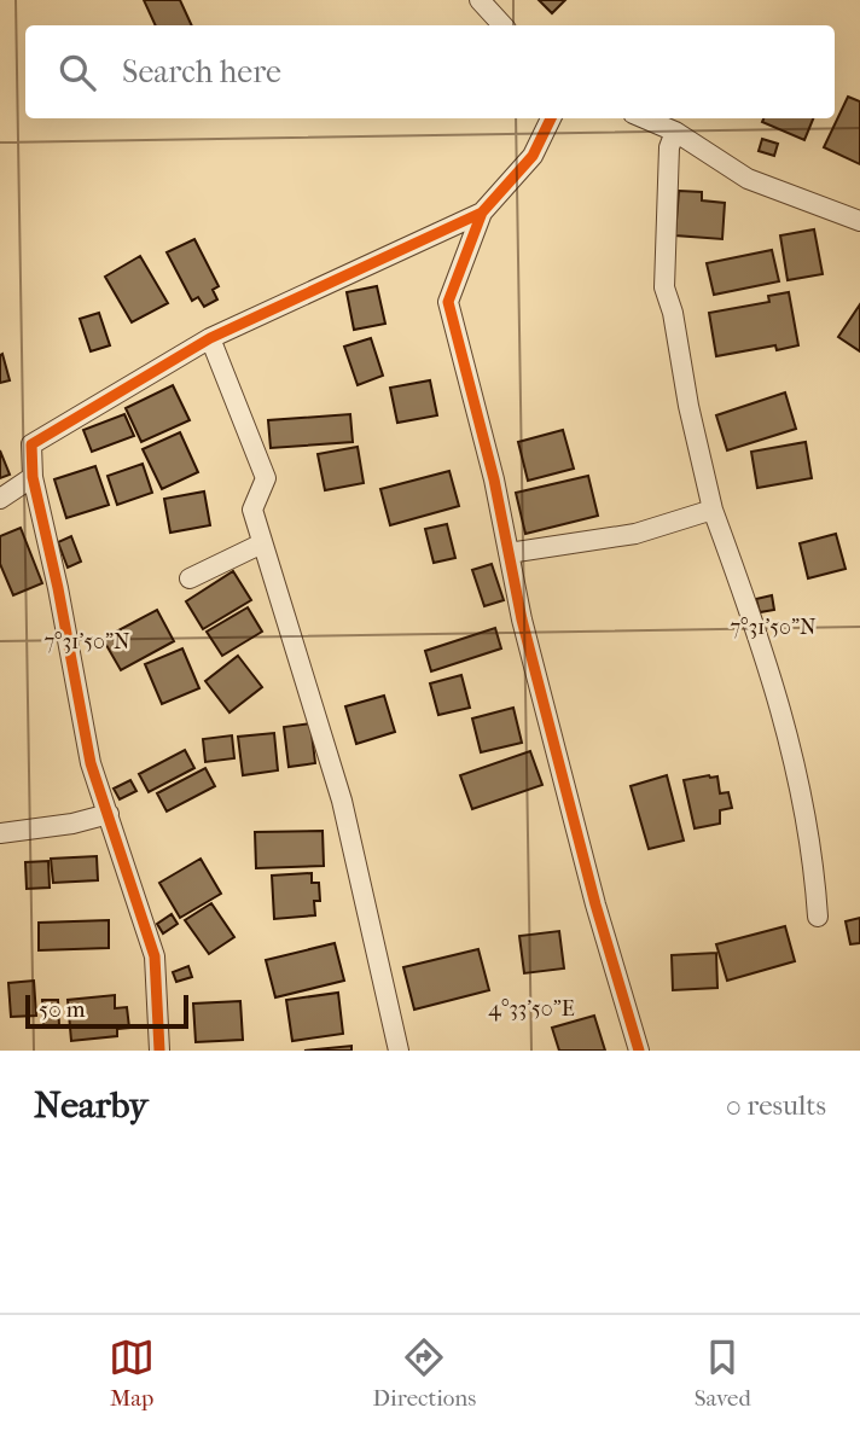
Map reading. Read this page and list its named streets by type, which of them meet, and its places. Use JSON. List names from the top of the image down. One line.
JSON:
{"scale_bar":"50 m","page":{"search":"Search here","scale":"50 m","heading":["Nearby","0 results"],"nav":["Map","Directions","Saved"]},"coordinates":["7°31'50\"N","4°33'50\"E"]}
